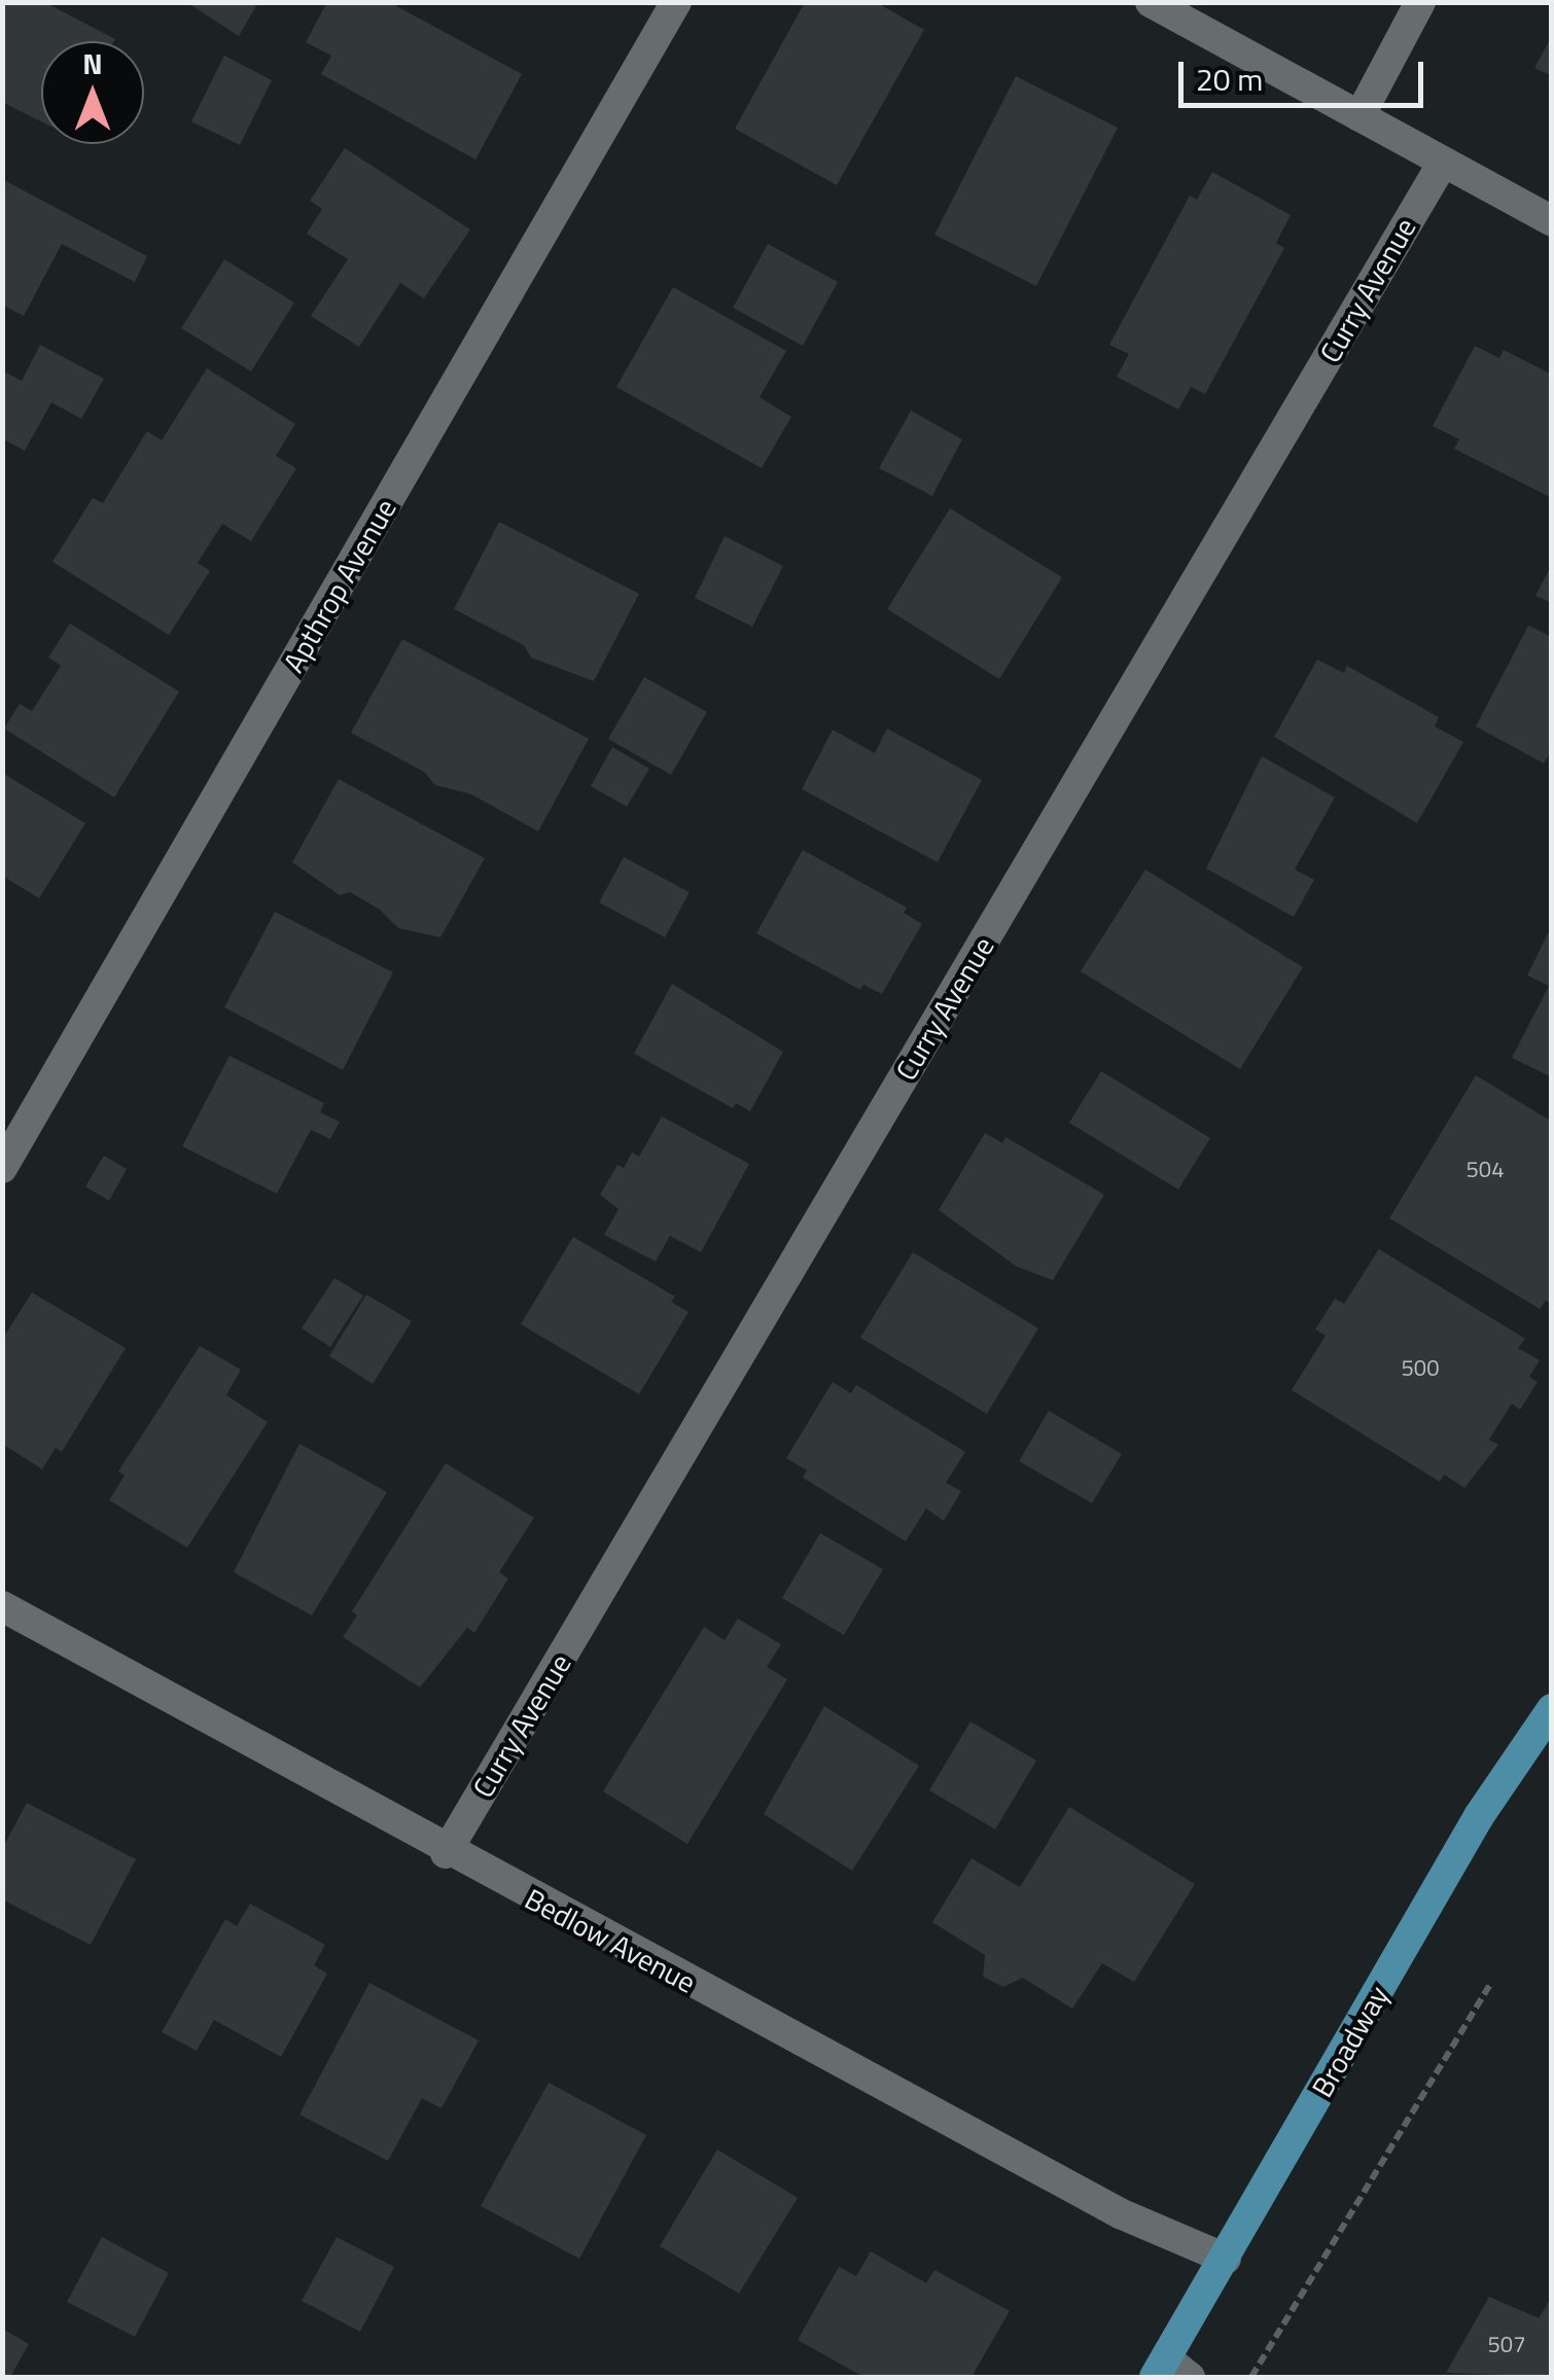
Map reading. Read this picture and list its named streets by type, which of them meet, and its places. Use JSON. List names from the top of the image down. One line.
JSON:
{"streets":{"main road":["Broadway"],"street":["Curry Avenue","Apthrop Avenue","Bedlow Avenue"]},"crossings":[["Curry Avenue","Bedlow Avenue"],["Bedlow Avenue","Broadway"]],"house_numbers":["504","500","507"],"scale_bar":"20 m","north":"top"}
